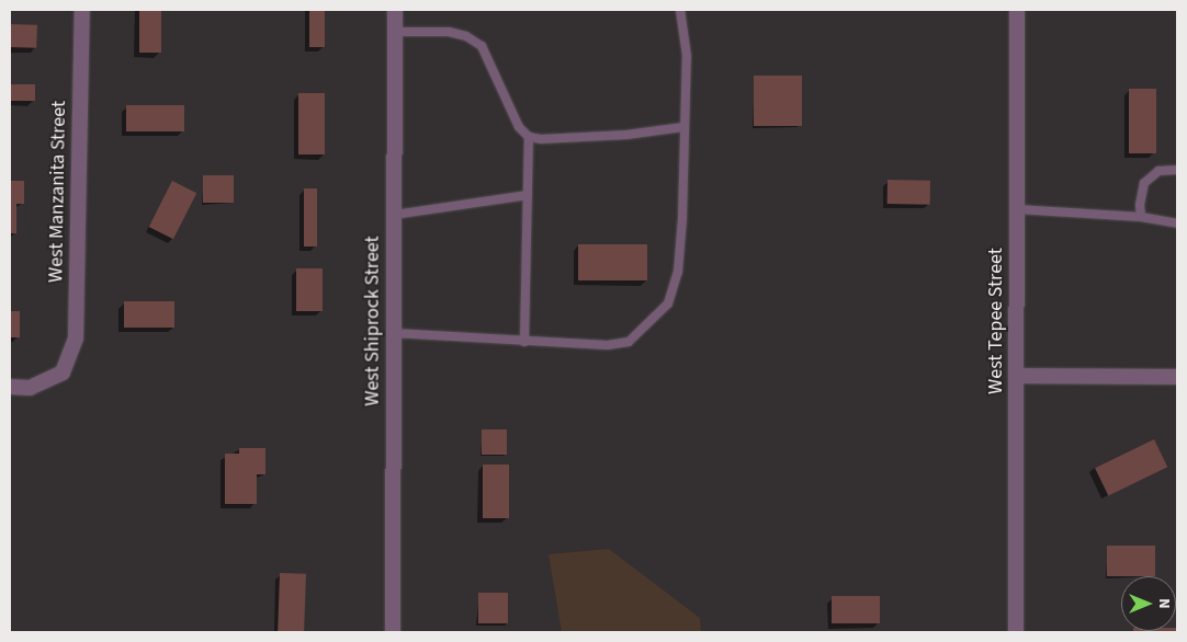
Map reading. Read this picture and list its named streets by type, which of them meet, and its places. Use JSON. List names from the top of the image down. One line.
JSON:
{"streets":{"street":["West Manzanita Street","West Shiprock Street","West Tepee Street"]},"north":"right"}
